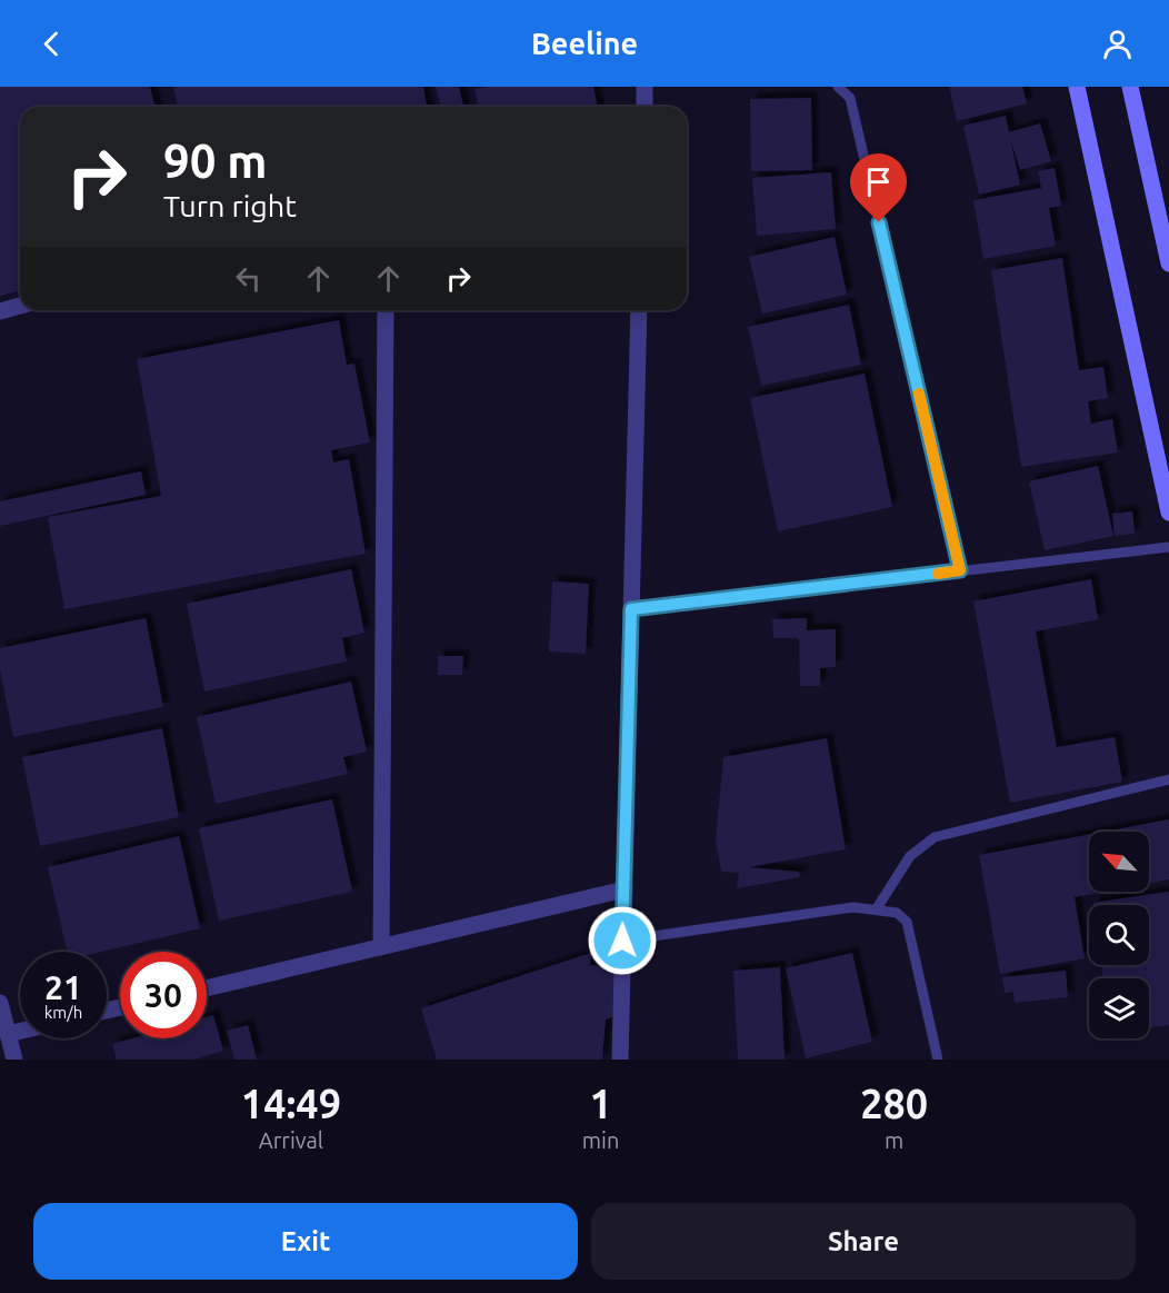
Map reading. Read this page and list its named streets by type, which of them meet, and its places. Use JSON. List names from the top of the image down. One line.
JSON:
{"north":"top left","page":{"header":"Beeline","turn":["90 m","Turn right"],"speed":"21 km/h","limit":"30","eta":["14:49","Arrival","1","min","280","m"],"buttons":["Exit","Share"]}}
